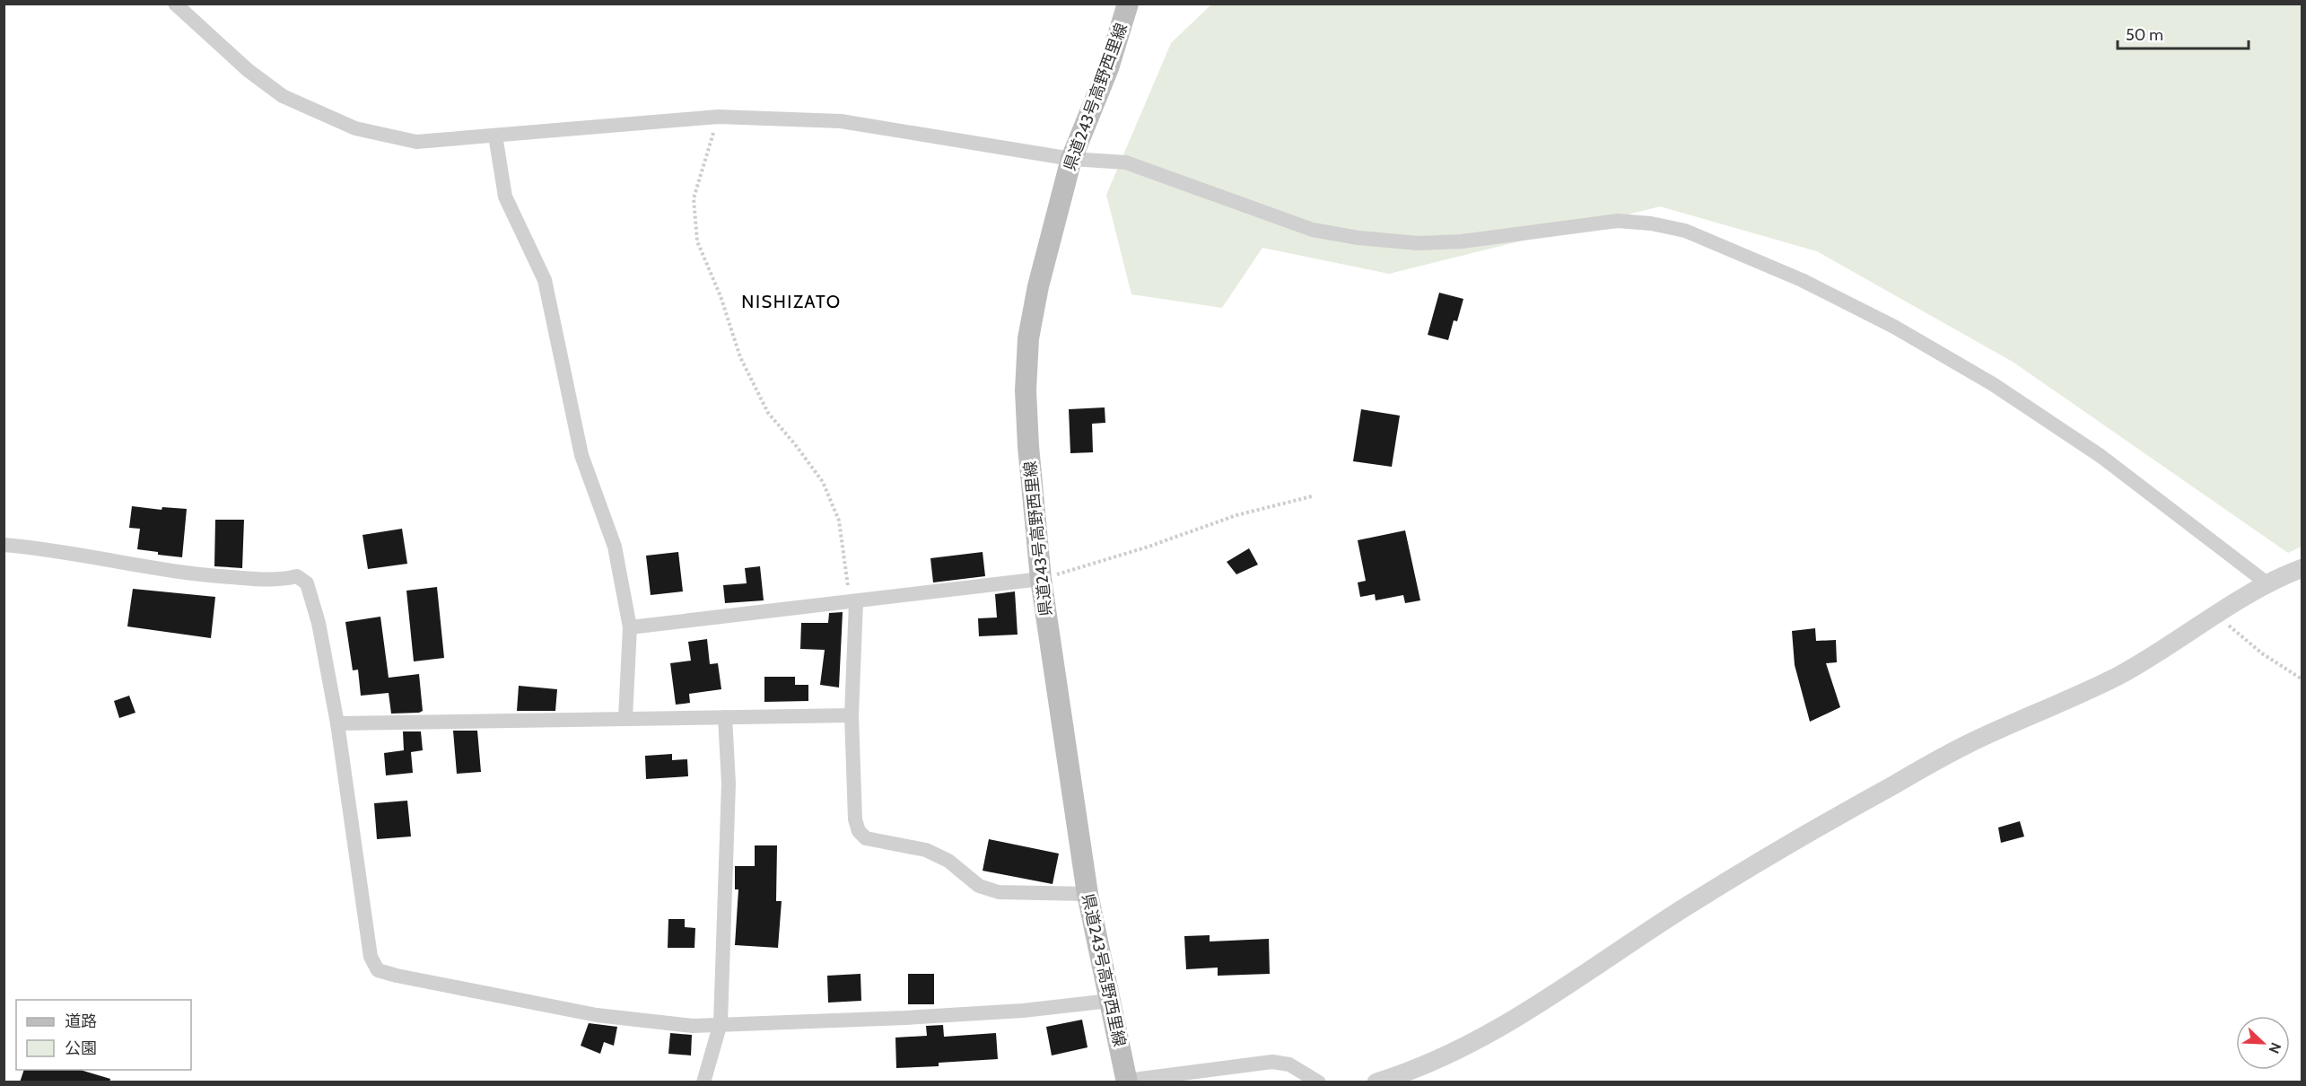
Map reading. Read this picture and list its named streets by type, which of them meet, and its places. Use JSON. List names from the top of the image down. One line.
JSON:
{"streets":{"main road":["県道243号高野西里線"]},"districts":["NISHIZATO"],"legend":["道路","公園"],"scale_bar":"50 m","north":"bottom right"}
